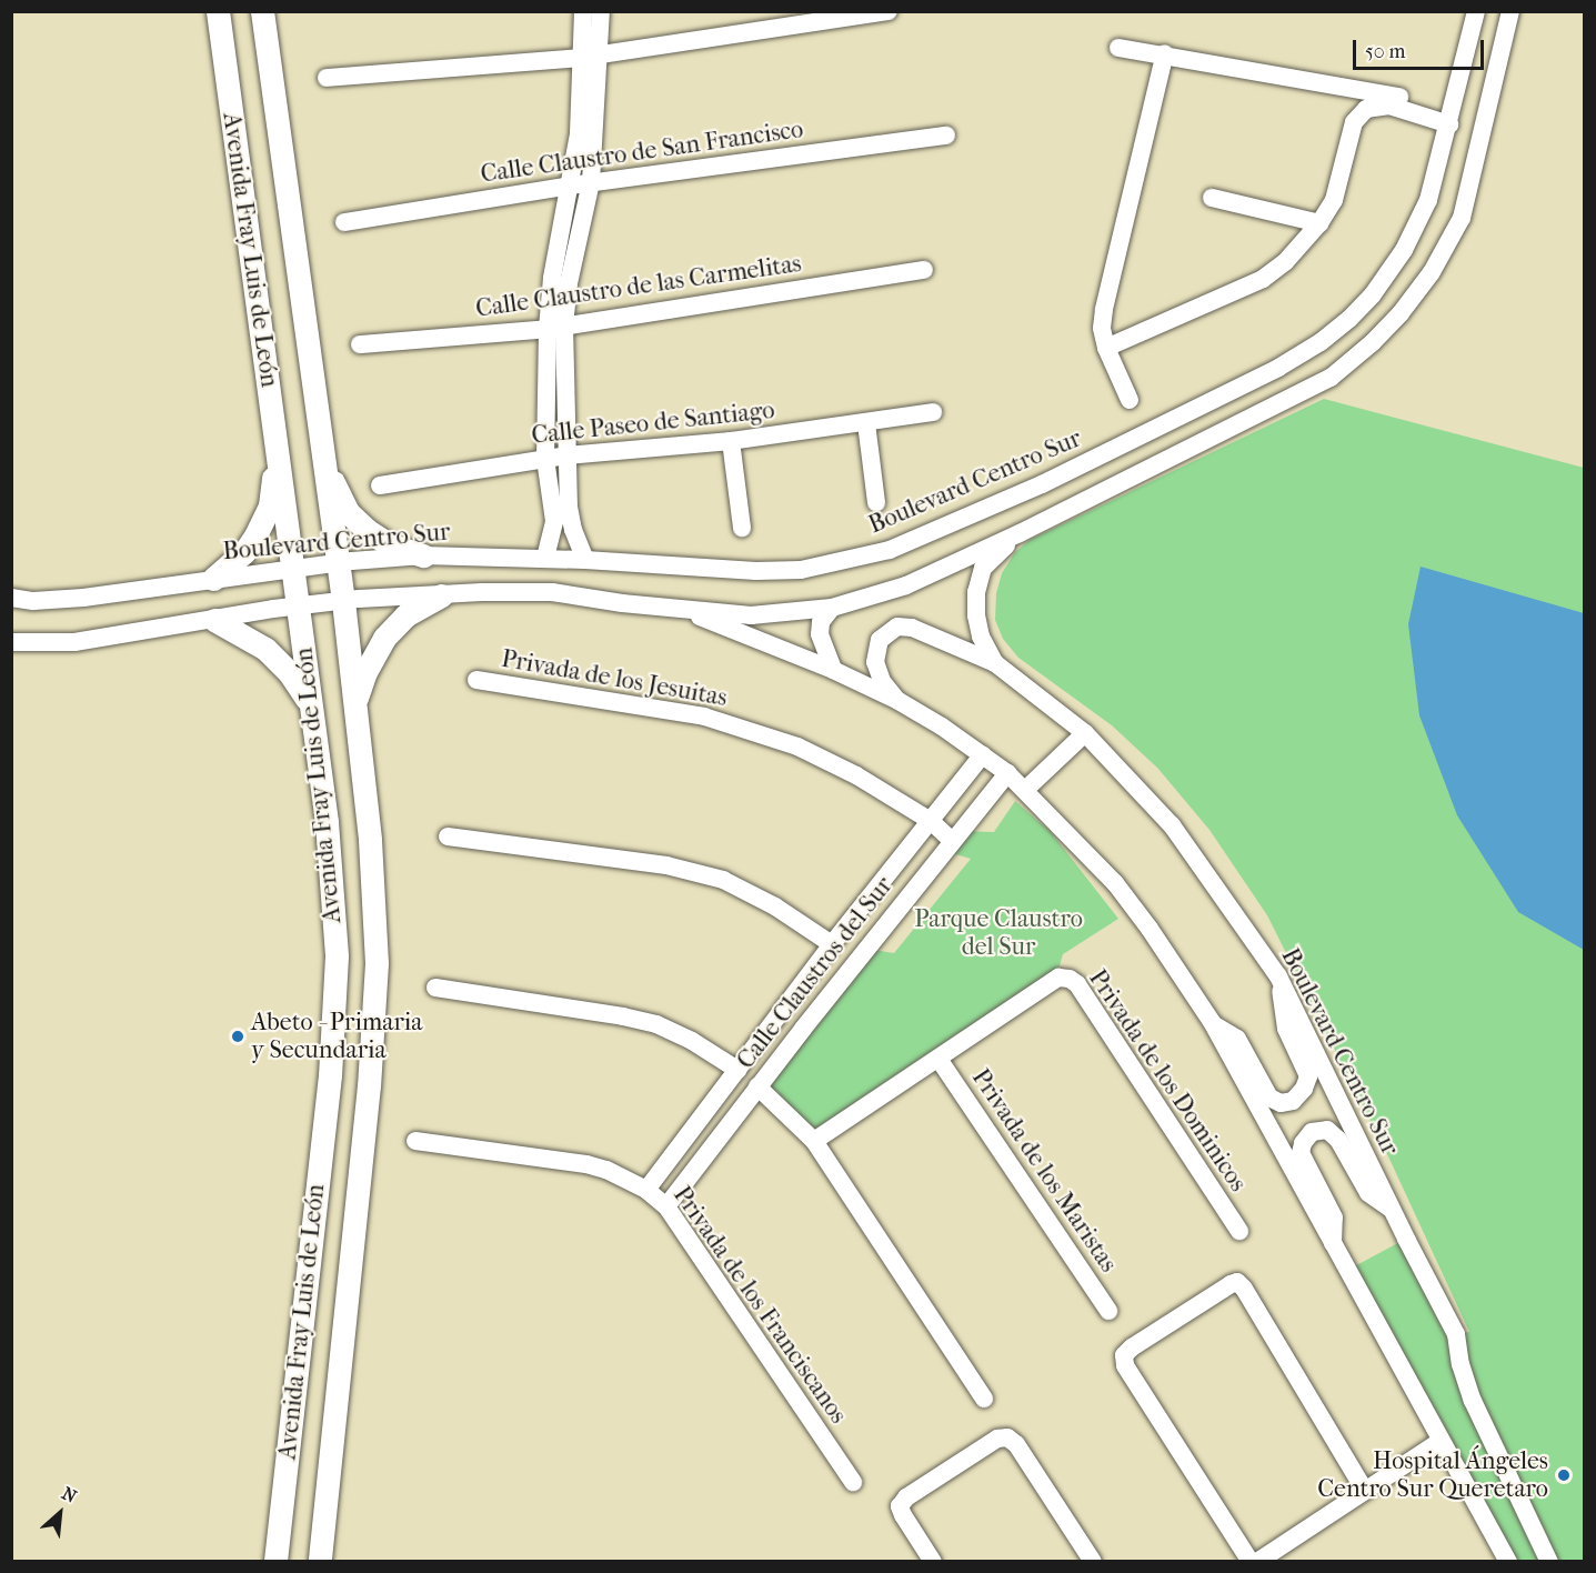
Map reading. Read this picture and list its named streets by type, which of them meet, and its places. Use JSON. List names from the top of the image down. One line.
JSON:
{"streets":{"main road":["Avenida Fray Luis de León"],"street":["Calle Claustro de San Francisco","Calle Claustro de las Carmelitas","Calle Paseo de Santiago","Boulevard Centro Sur","Privada de los Jesuitas","Calle Claustros del Sur","Privada de los Dominicos","Privada de los Maristas","Privada de los Franciscanos"]},"crossings":[["Avenida Fray Luis de León","Boulevard Centro Sur"],["Privada de los Jesuitas","Calle Claustros del Sur"],["Calle Claustros del Sur","Privada de los Franciscanos"],["Privada de los Dominicos","Privada de los Maristas"]],"parks":["Parque Claustro del Sur"],"places":["Abeto - Primaria y Secundaria","Hospital Ángeles Centro Sur Queretaro"],"scale_bar":"50 m","north":"top right"}
